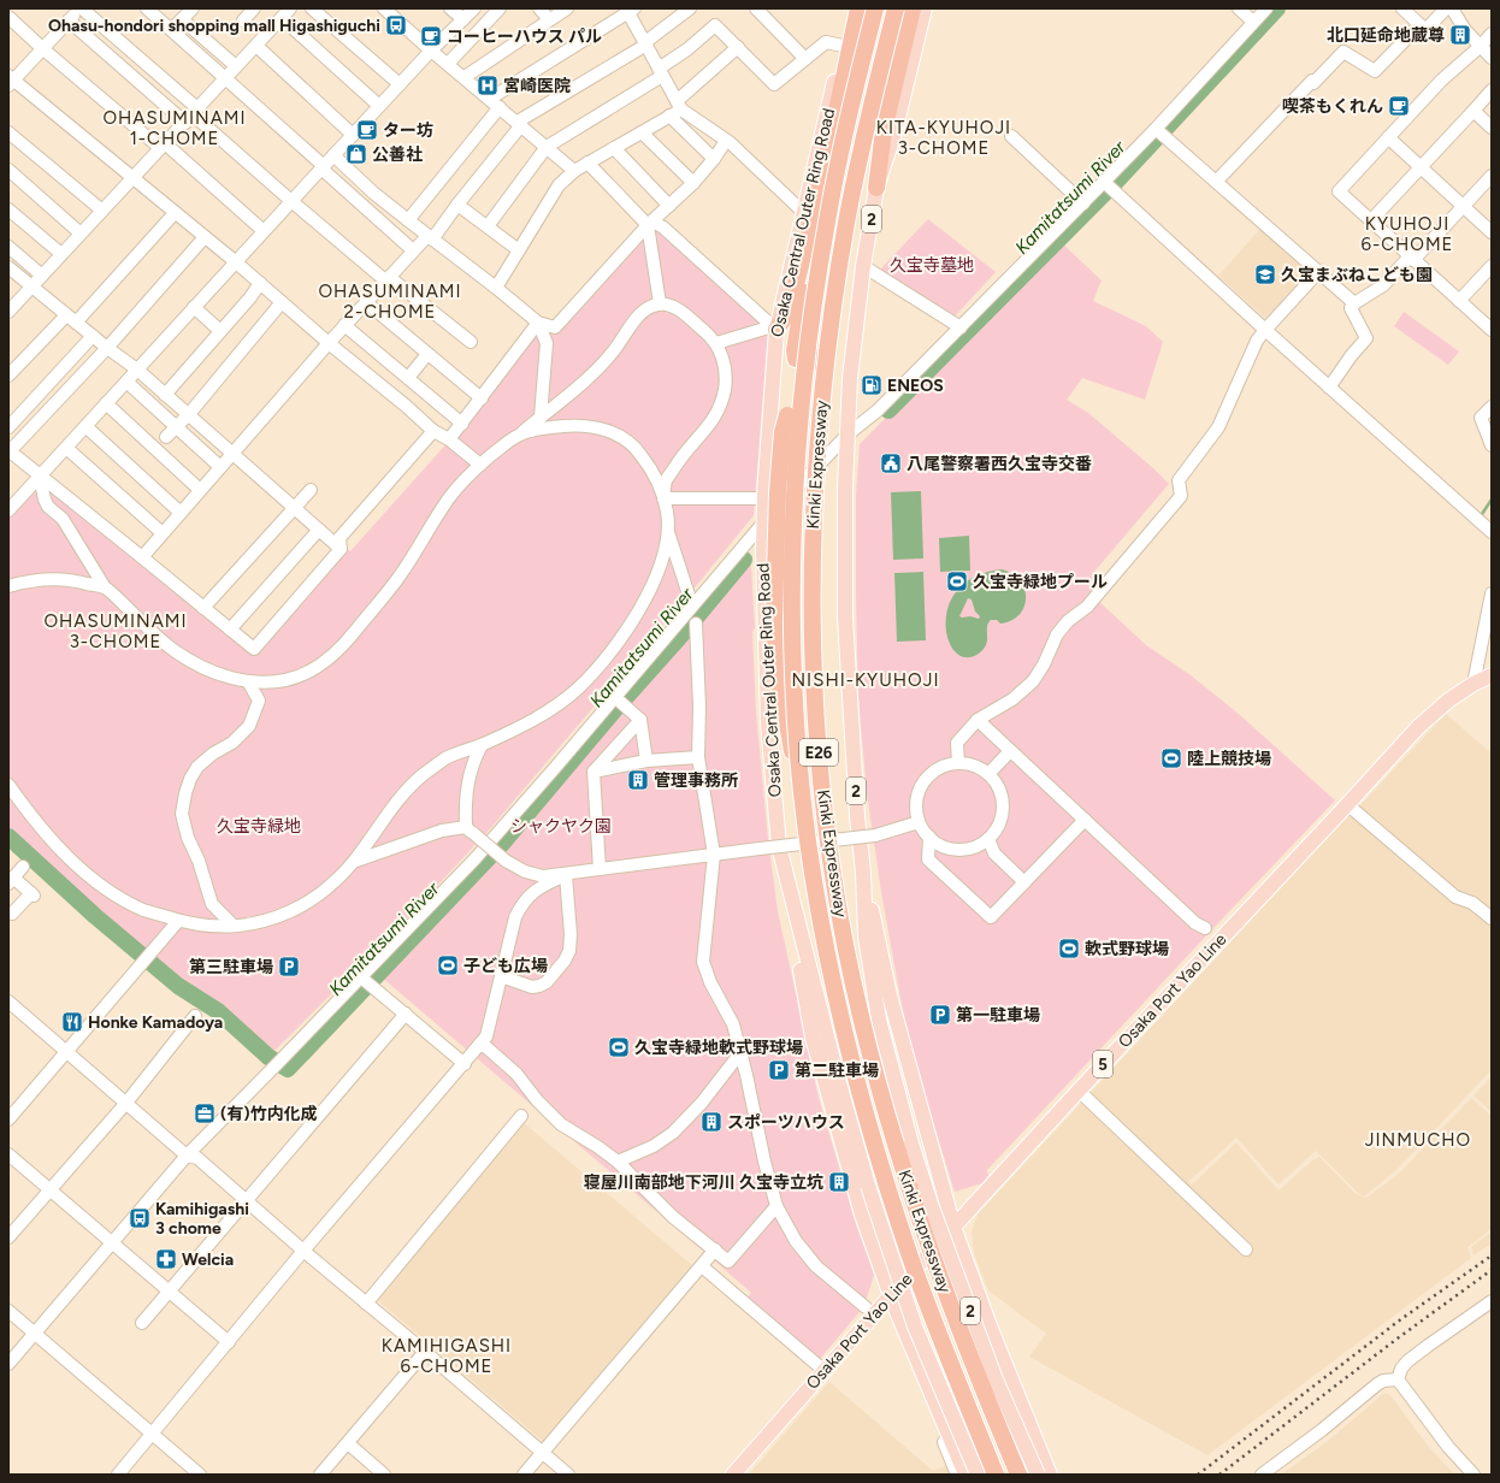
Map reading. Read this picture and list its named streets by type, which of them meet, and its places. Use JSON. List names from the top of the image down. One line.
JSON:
{"streets":{"highway":["Kinki Expressway","E26"],"main road":["2","Osaka Central Outer Ring Road","Osaka Port Yao Line","5"]},"crossings":[["2","Osaka Port Yao Line"]],"districts":["OHASUMINAMI 1-CHOME","KITA-KYUHOJI 3-CHOME","KYUHOJI 6-CHOME","OHASUMINAMI 2-CHOME","OHASUMINAMI 3-CHOME","NISHI-KYUHOJI","JINMUCHO","KAMIHIGASHI 6-CHOME"],"water":["Kamitatsumi River"],"parks":["久宝寺墓地","久宝寺緑地","シャクヤク園"],"places":{"bus stop":["Ohasu-hondori shopping mall Higashiguchi","Kamihigashi 3 chome"],"building":["北口延命地蔵尊","管理事務所","スポーツハウス","寝屋川南部地下河川 久宝寺立坑"],"cafe":["コーヒーハウス パル","喫茶もくれん","ター坊"],"hospital":["宮崎医院"],"shop":["公善社"],"school or university":["久宝まぶねこども園"],"fuel station":["ENEOS"],"public building":["八尾警察署西久宝寺交番"],"sports":["久宝寺緑地プール","陸上競技場","軟式野球場","子ども広場","久宝寺緑地軟式野球場"],"parking":["第三駐車場","第一駐車場","第二駐車場"],"restaurant":["Honke Kamadoya"],"office":["(有)竹内化成"],"pharmacy":["Welcia"]}}
